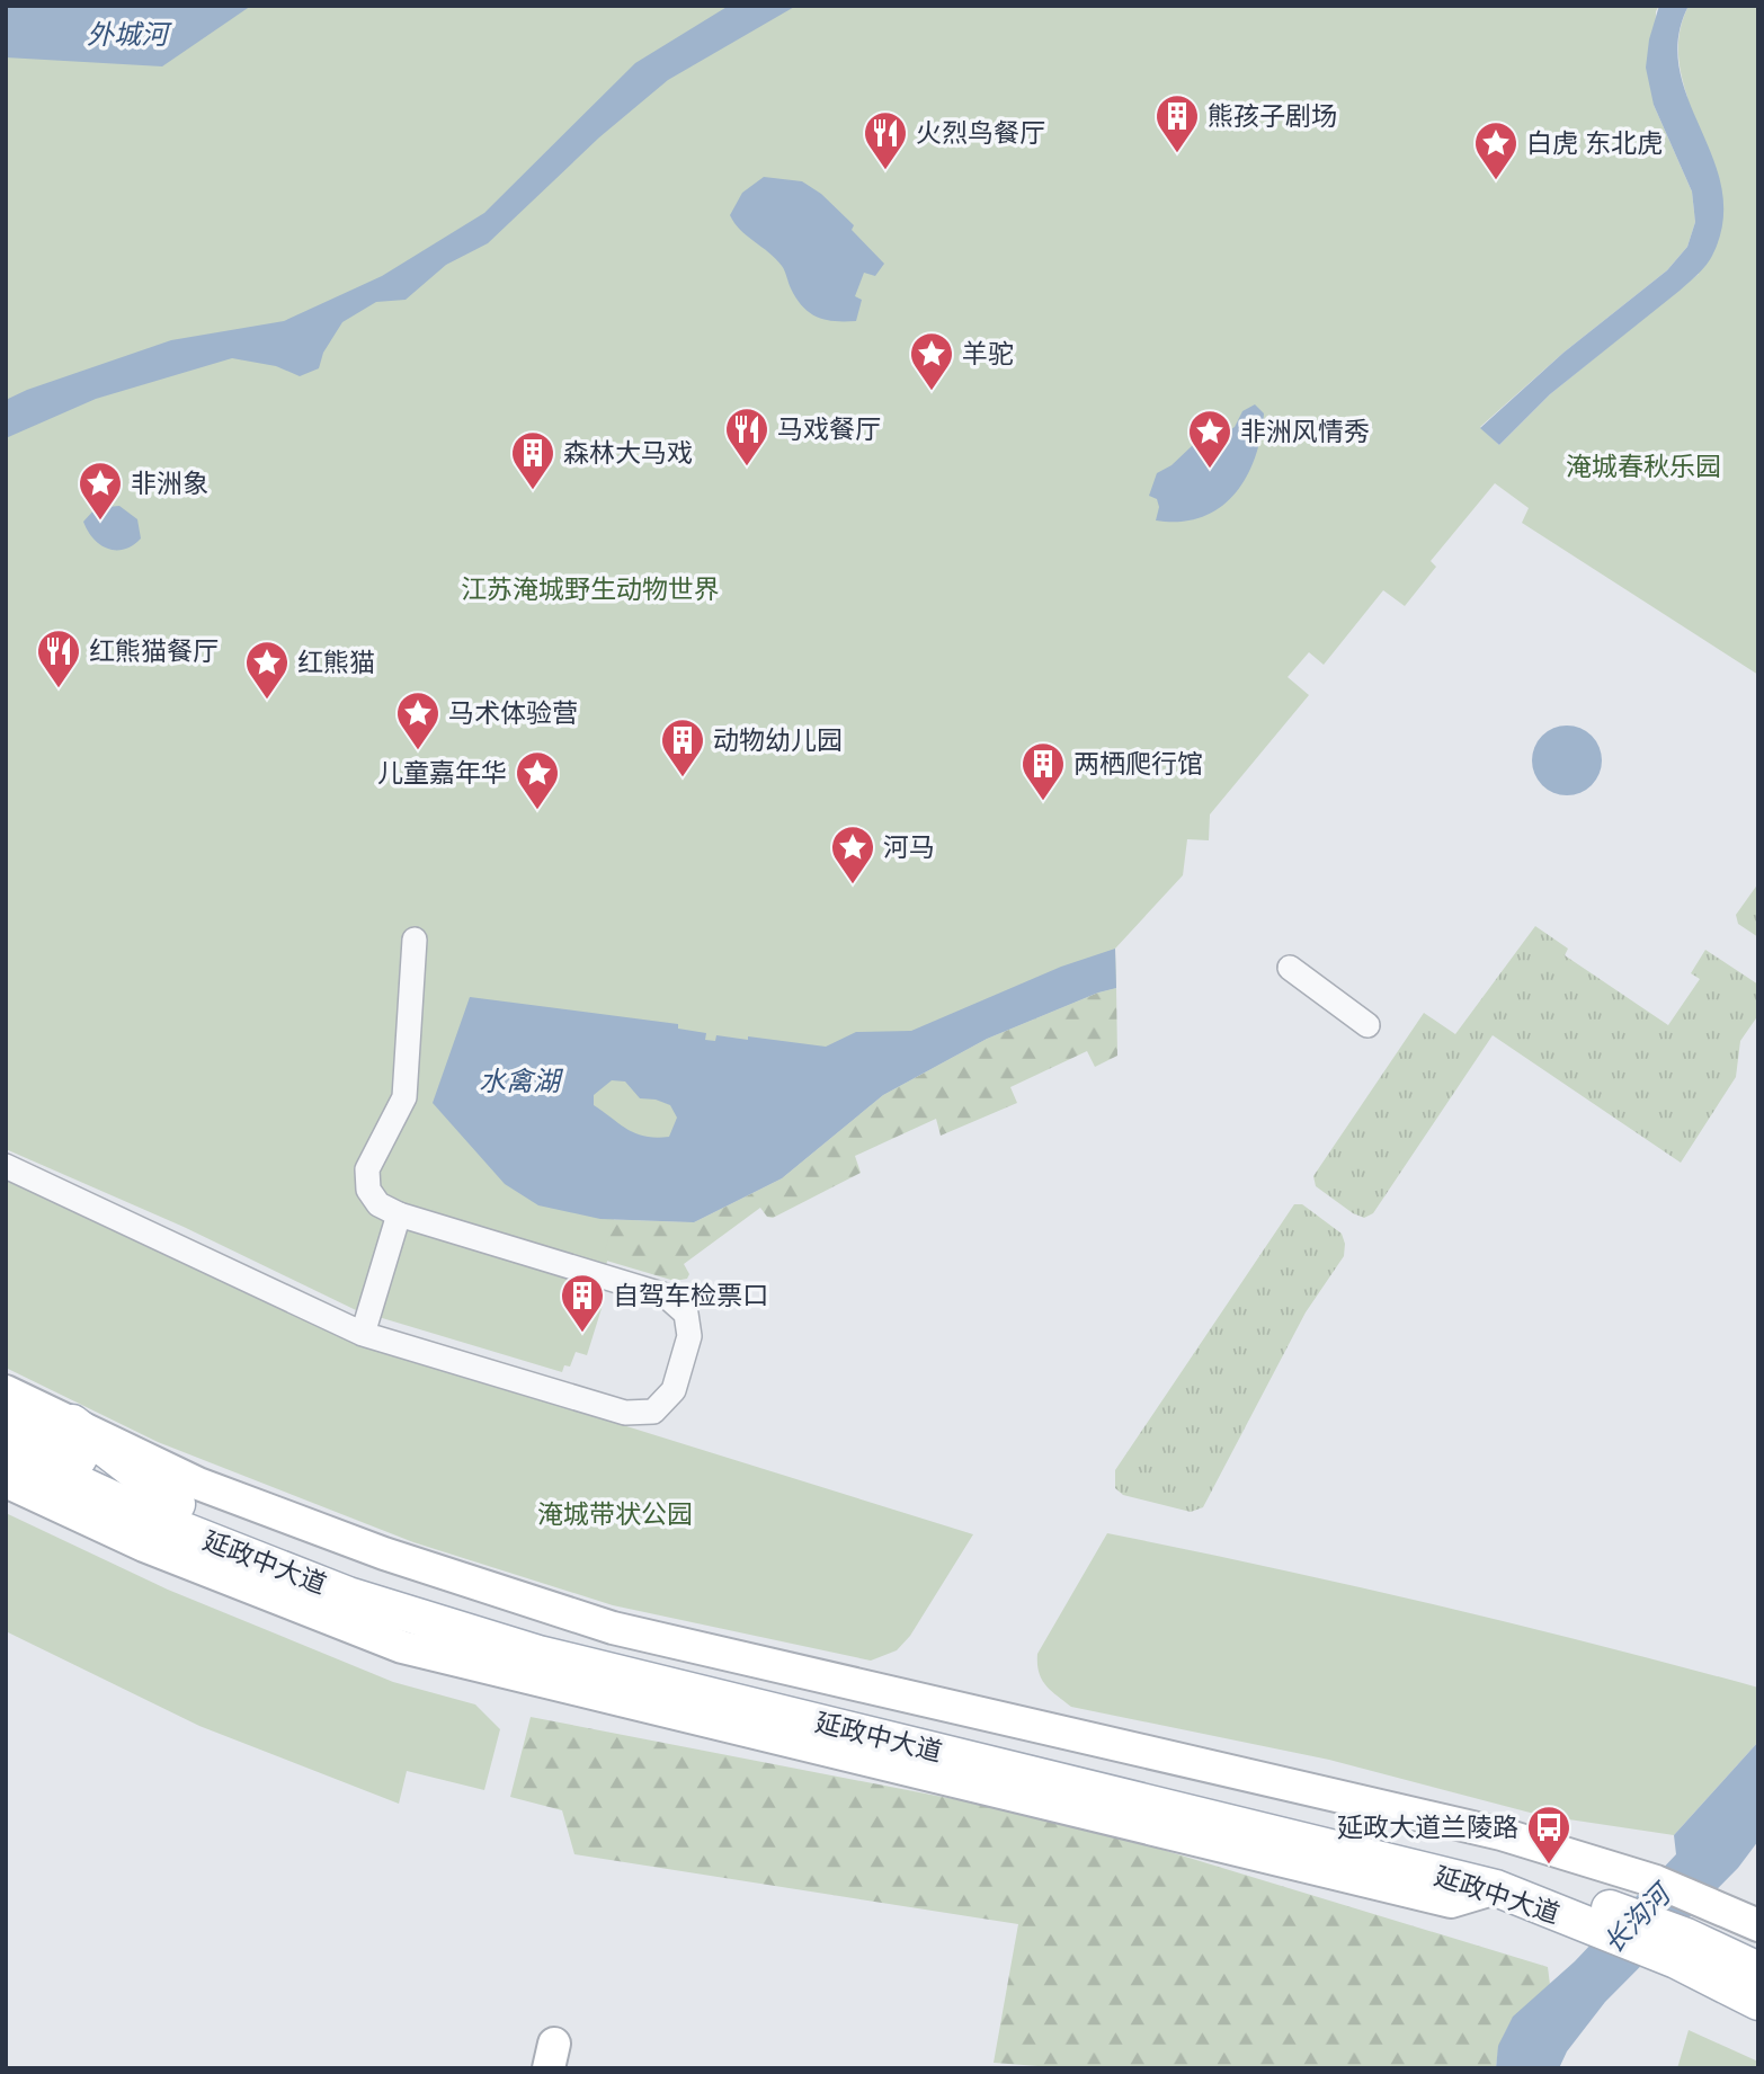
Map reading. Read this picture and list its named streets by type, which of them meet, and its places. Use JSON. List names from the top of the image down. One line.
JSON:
{"streets":{"main road":["延政中大道"]},"water":["外城河","水禽湖","长沟河"],"parks":["淹城春秋乐园","江苏淹城野生动物世界","淹城带状公园"],"places":{"building":["熊孩子剧场","森林大马戏","动物幼儿园","两栖爬行馆","自驾车检票口"],"restaurant":["火烈鸟餐厅","马戏餐厅","红熊猫餐厅"],"place":["白虎 东北虎","羊驼","非洲风情秀","非洲象","红熊猫","马术体验营","儿童嘉年华","河马"],"bus stop":["延政大道兰陵路"]}}
